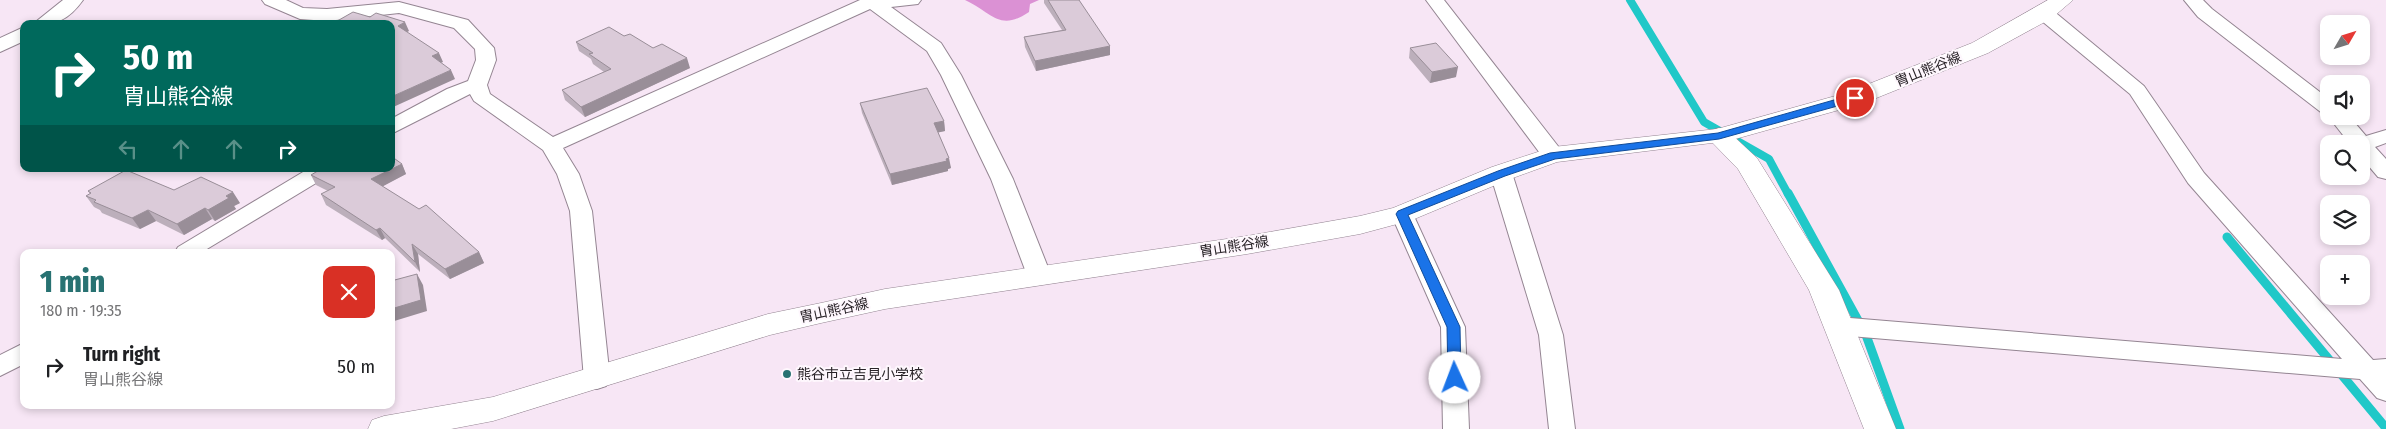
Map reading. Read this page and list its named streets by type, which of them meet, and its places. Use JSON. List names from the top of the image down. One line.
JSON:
{"streets":{"main road":["胄山熊谷線"]},"places":["熊谷市立吉見小学校"],"north":"top right","page":{"map_buttons":"+","turn":["50 m","胄山熊谷線"],"heading":["1 min","180 m · 19:35"],"list":[{"name":"Turn right","note":"胄山熊谷線","value":"50 m"}]}}
